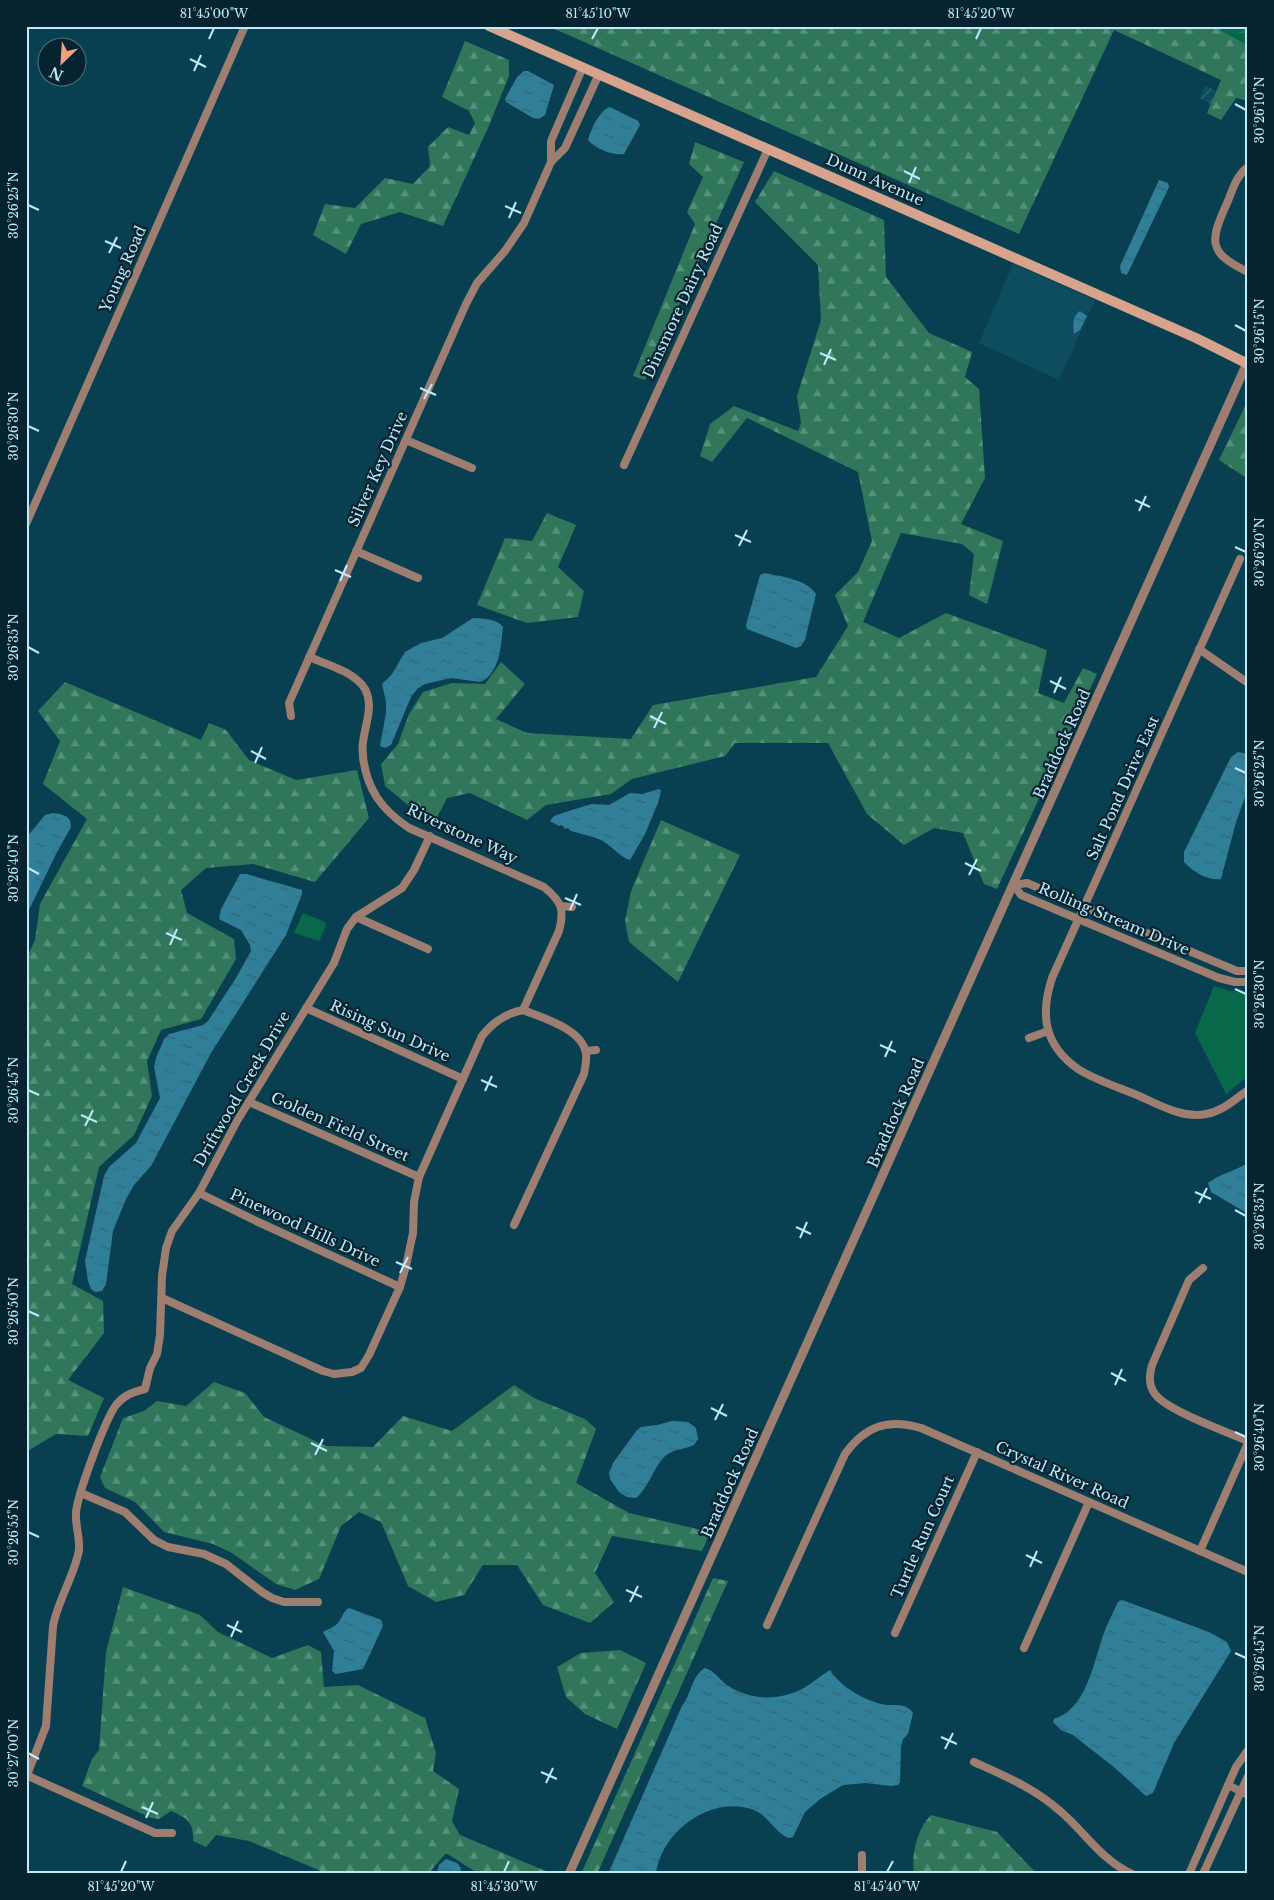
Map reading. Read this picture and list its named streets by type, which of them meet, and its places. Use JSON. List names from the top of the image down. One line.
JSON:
{"streets":{"main road":["Dunn Avenue"],"street":["Young Road","Dinsmore Dairy Road","Silver Key Drive","Braddock Road","Salt Pond Drive East","Riverstone Way","Rolling Stream Drive","Rising Sun Drive","Driftwood Creek Drive","Golden Field Street","Pinewood Hills Drive","Crystal River Road","Turtle Run Court"]},"crossings":[["Dunn Avenue","Dinsmore Dairy Road"],["Dunn Avenue","Silver Key Drive"],["Dunn Avenue","Braddock Road"],["Silver Key Drive","Riverstone Way"],["Braddock Road","Rolling Stream Drive"],["Salt Pond Drive East","Rolling Stream Drive"],["Riverstone Way","Driftwood Creek Drive"],["Rising Sun Drive","Driftwood Creek Drive"],["Driftwood Creek Drive","Golden Field Street"],["Driftwood Creek Drive","Pinewood Hills Drive"],["Crystal River Road","Turtle Run Court"]],"north":"bottom left","coordinates":["81°45'00\"W","81°45'10\"W","81°45'20\"W","30°26'10\"N","30°26'25\"N","30°26'15\"N","30°26'30\"N","30°26'20\"N","30°26'35\"N","30°26'40\"N","30°26'45\"N","30°26'50\"N","30°26'55\"N","30°27'00\"N","81°45'30\"W","81°45'40\"W"]}
